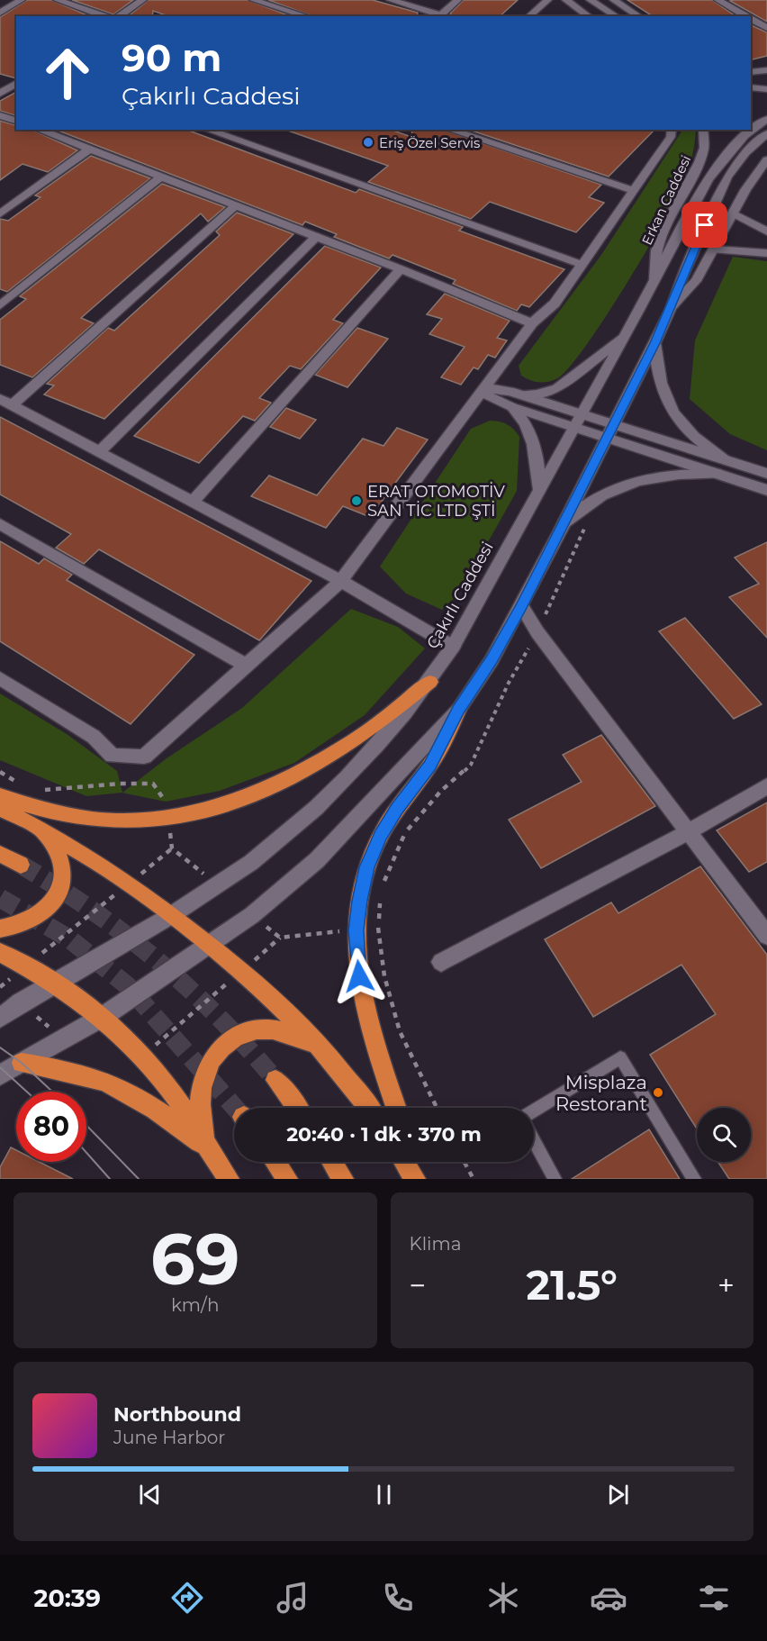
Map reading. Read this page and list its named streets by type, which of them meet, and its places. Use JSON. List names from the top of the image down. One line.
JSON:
{"streets":{"street":["Erkan Caddesi","Çakırlı Caddesi"]},"crossings":[["Erkan Caddesi","Çakırlı Caddesi"]],"places":["Eriş Özel Servis","ERAT OTOMOTİV SAN TİC LTD ŞTİ","Misplaza Restorant"],"page":{"turn":["90 m","Çakırlı Caddesi"],"limit":"80","trip":"20:40 · 1 dk · 370 m","tile":[["69","km/h"],"Klima"],"heat":["−","21.5°","+"],"song":["Northbound","June Harbor"],"tabs":"20:39"}}
